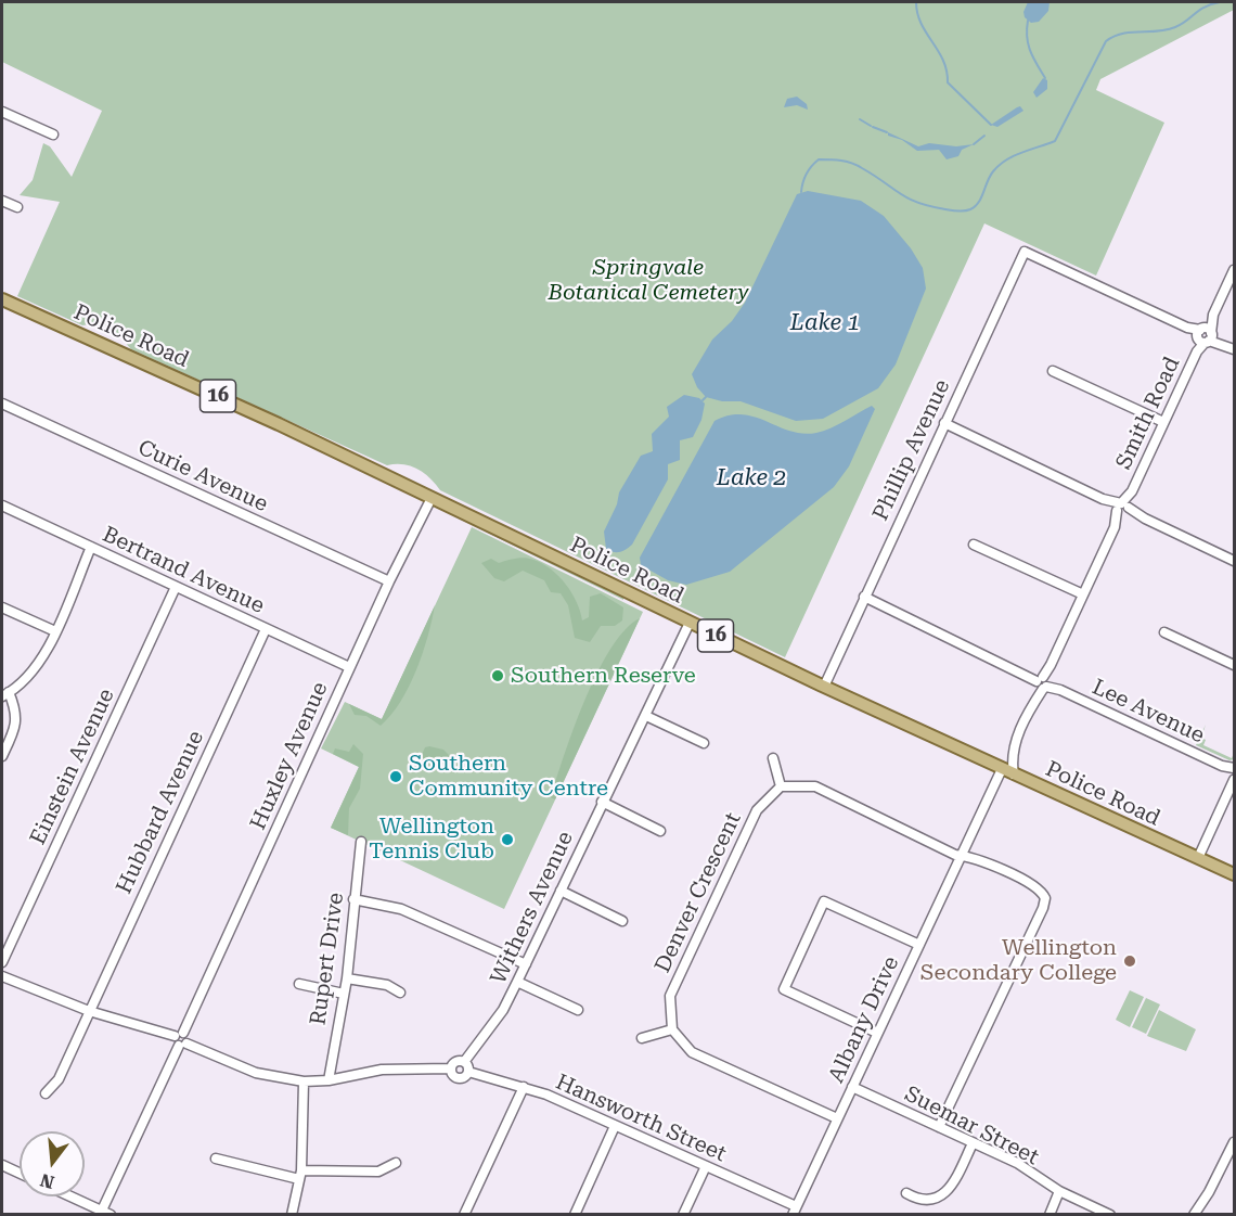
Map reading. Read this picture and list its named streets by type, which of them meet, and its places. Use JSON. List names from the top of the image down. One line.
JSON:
{"streets":{"main road":["Police Road","16"],"street":["Smith Road","Phillip Avenue","Curie Avenue","Bertrand Avenue","Lee Avenue","Huxley Avenue","Einstein Avenue","Hubbard Avenue","Denver Crescent","Withers Avenue","Rupert Drive","Albany Drive","Hansworth Street","Suemar Street"]},"crossings":[["Police Road","Phillip Avenue"],["Police Road","Huxley Avenue"],["Police Road","Withers Avenue"],["Police Road","Albany Drive"],["Smith Road","Phillip Avenue"],["Phillip Avenue","Lee Avenue"],["Curie Avenue","Huxley Avenue"],["Bertrand Avenue","Huxley Avenue"],["Bertrand Avenue","Einstein Avenue"],["Bertrand Avenue","Hubbard Avenue"],["Withers Avenue","Hansworth Street"],["Albany Drive","Hansworth Street"],["Albany Drive","Suemar Street"]],"water":["Lake 1","Lake 2"],"parks":["Springvale Botanical Cemetery"],"places":["Southern Reserve","Southern Community Centre","Wellington Tennis Club","Wellington Secondary College"],"north":"bottom"}
